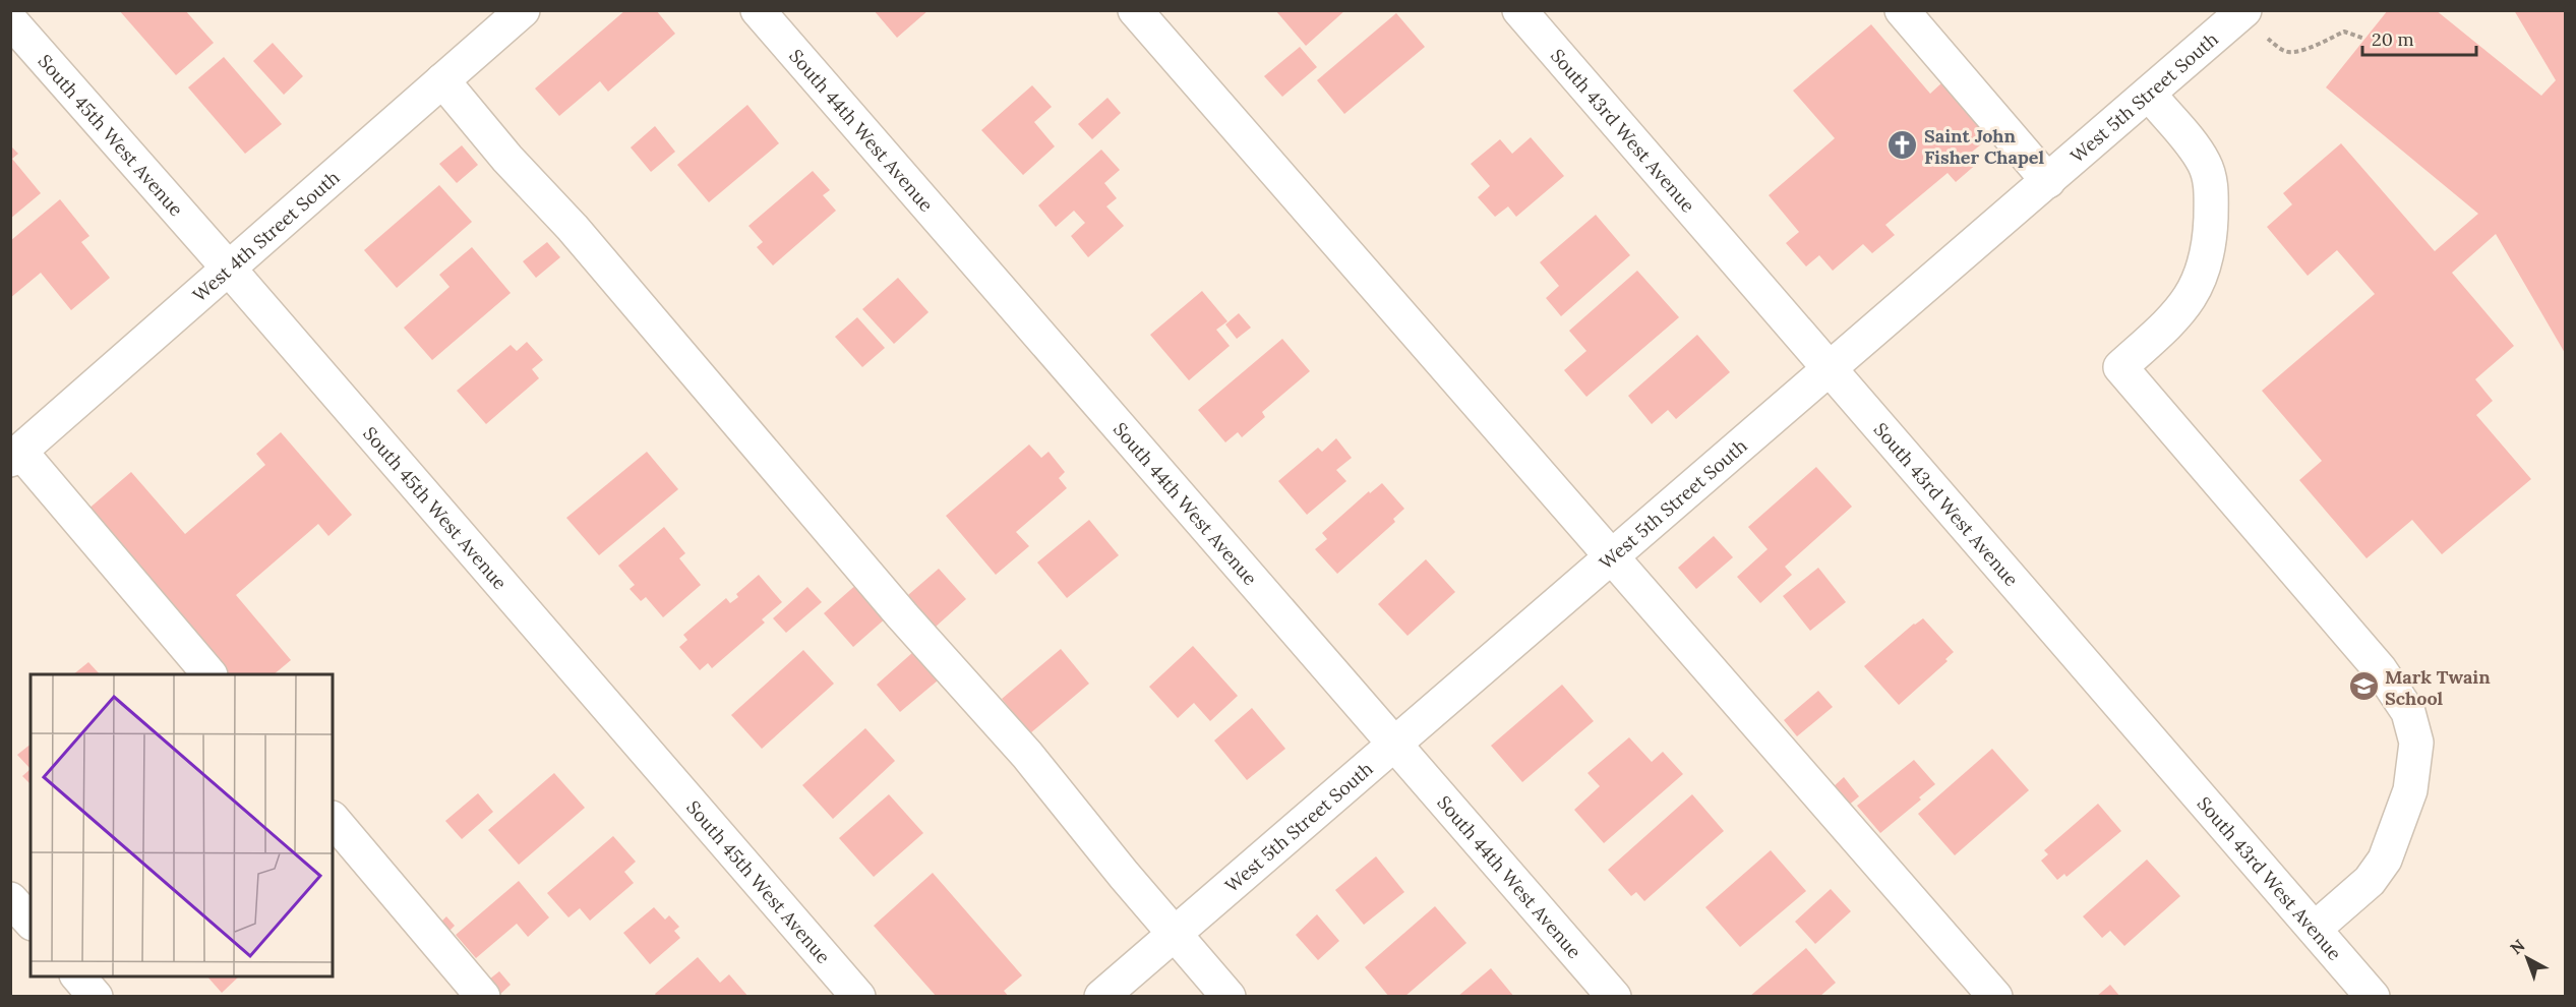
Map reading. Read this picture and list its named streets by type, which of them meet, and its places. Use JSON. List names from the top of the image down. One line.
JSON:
{"streets":{"street":["West 5th Street South","South 43rd West Avenue","South 44th West Avenue","South 45th West Avenue","West 4th Street South"]},"crossings":[["West 5th Street South","South 43rd West Avenue"],["West 5th Street South","South 44th West Avenue"],["South 45th West Avenue","West 4th Street South"]],"places":{"church":["Saint John Fisher Chapel"],"school or university":["Mark Twain School"]},"scale_bar":"20 m","north":"top left"}
